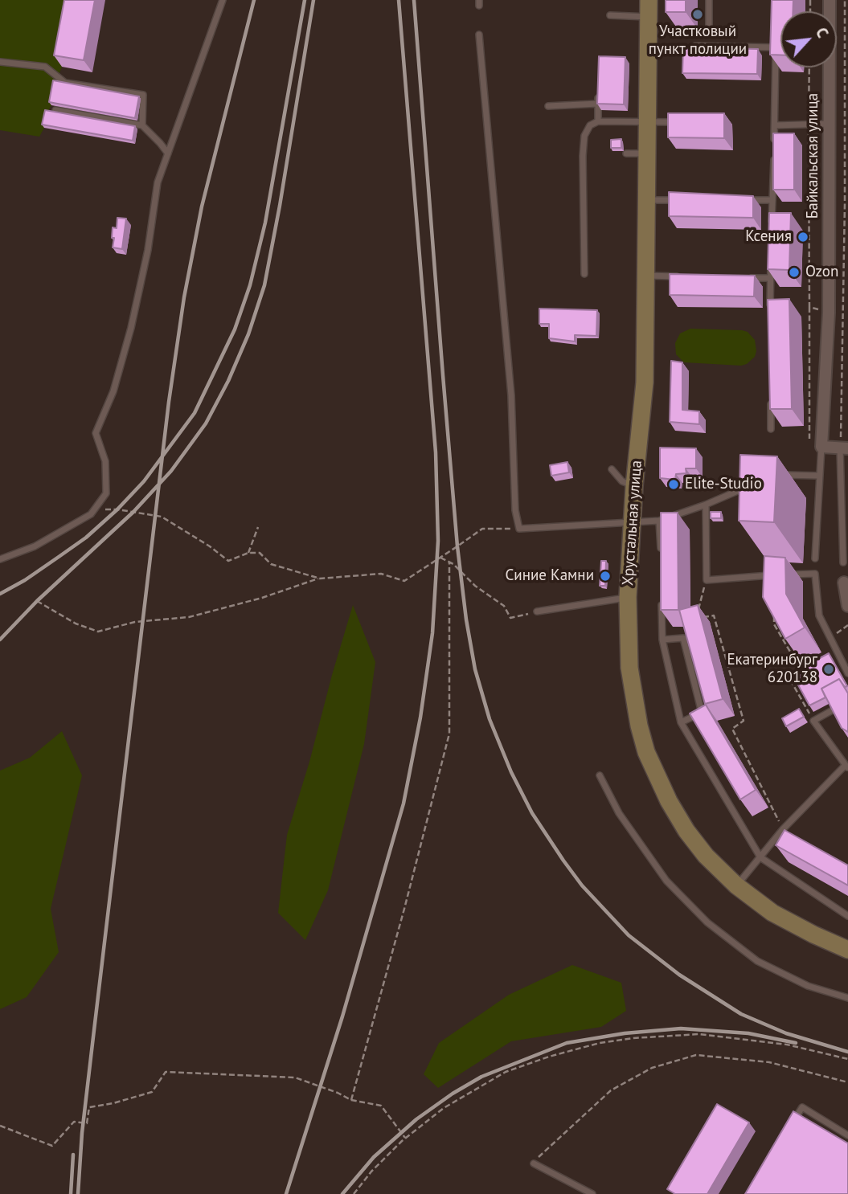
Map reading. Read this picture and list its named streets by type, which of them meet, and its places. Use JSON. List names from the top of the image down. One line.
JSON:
{"streets":{"street":["Байкальская улица","Хрустальная улица"]},"places":["Участковый пункт полиции","Ксения","Ozon","Elite-Studio","Синие Камни","Екатеринбург 620138"],"north":"top right"}
